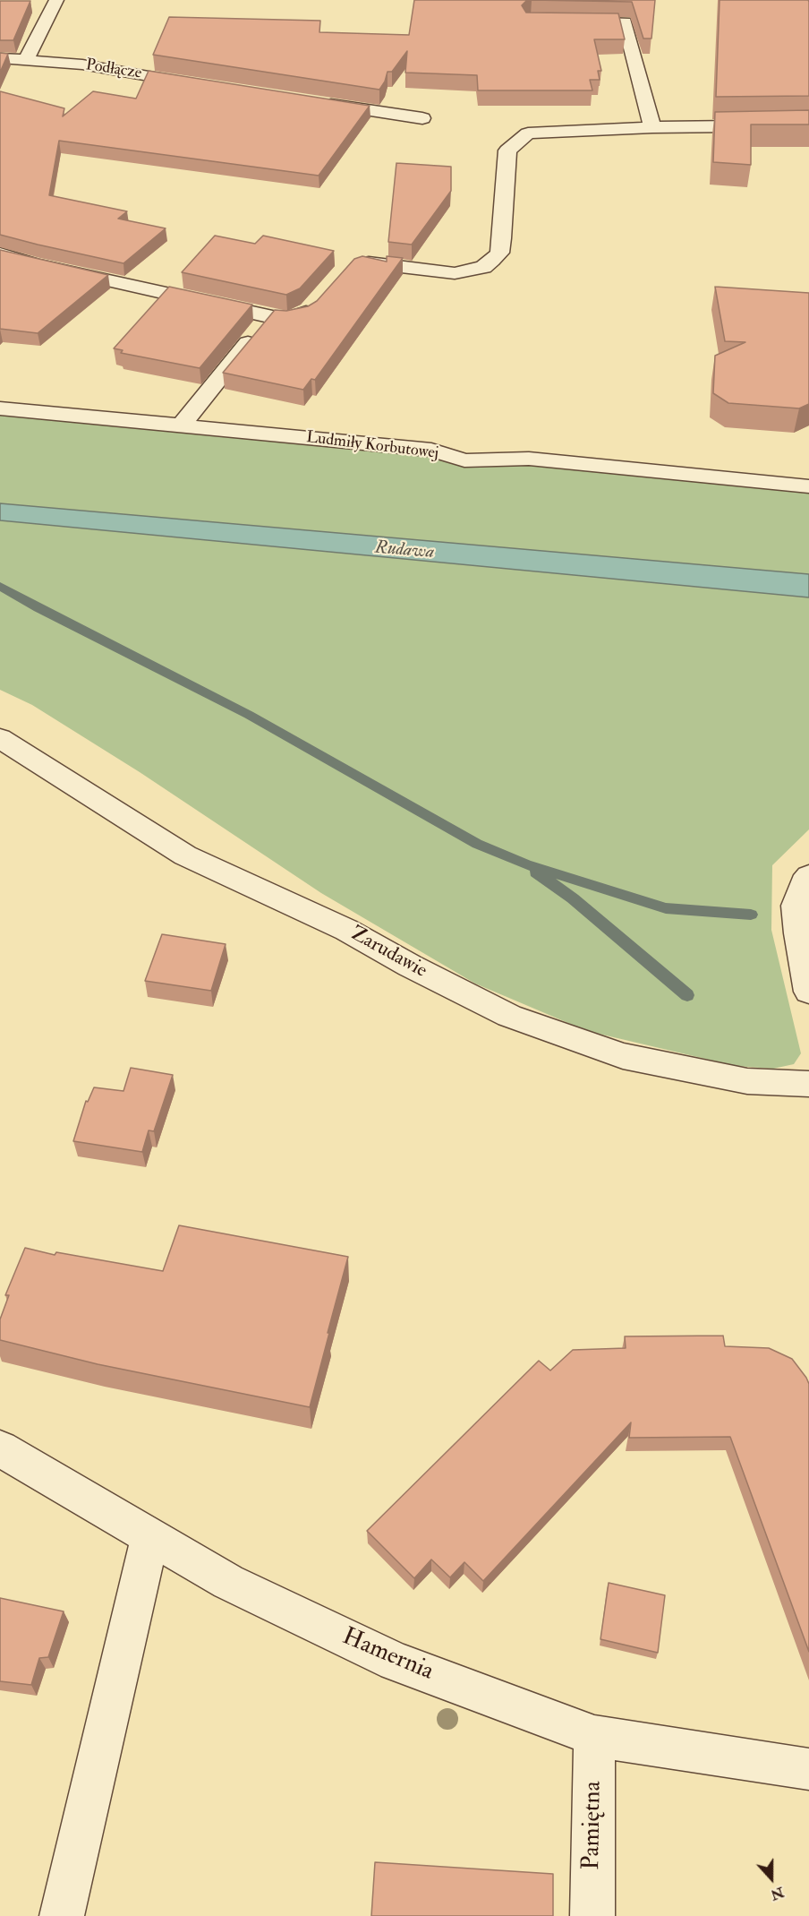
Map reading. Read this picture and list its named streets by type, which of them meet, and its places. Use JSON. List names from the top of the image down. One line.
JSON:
{"streets":{"street":["Podłącze","Ludmiły Korbutowej","Zarudawie","Hamernia","Pamiętna"]},"crossings":[["Hamernia","Pamiętna"]],"water":["Rudawa"],"north":"bottom"}
